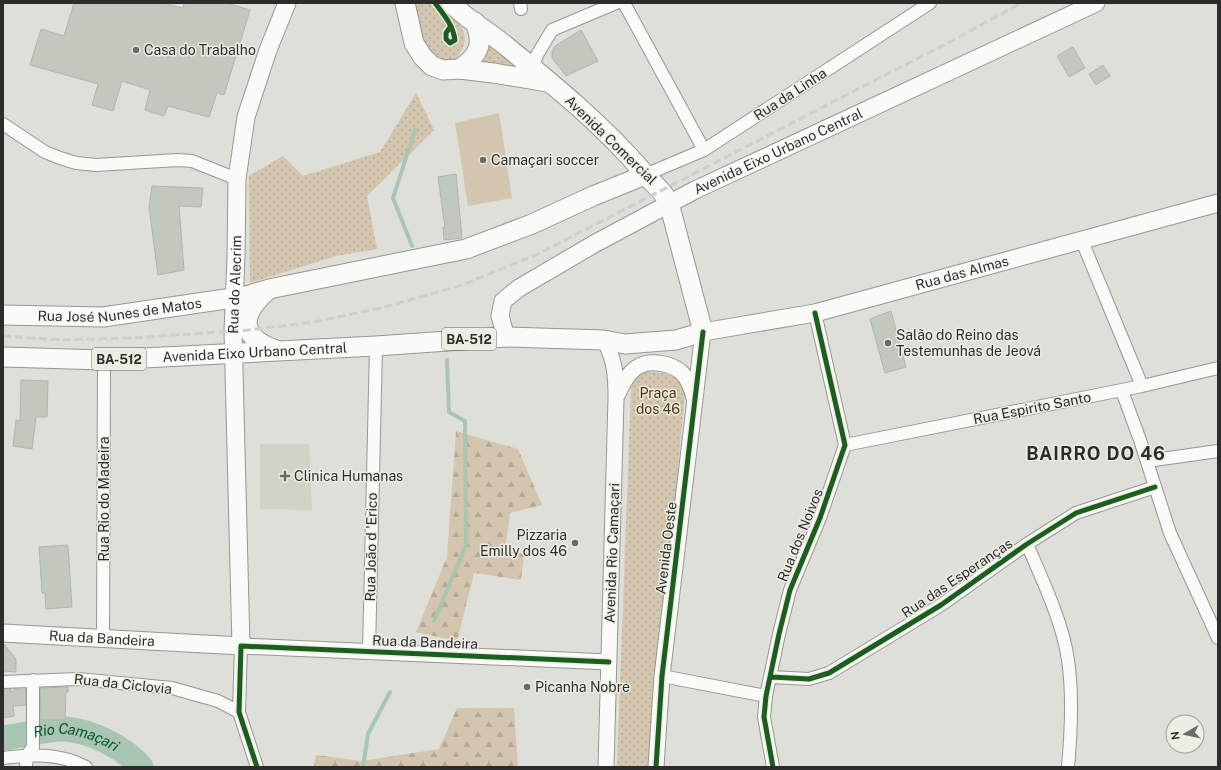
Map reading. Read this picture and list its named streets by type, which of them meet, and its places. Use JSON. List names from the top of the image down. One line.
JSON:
{"streets":{"main road":["Avenida Comercial","Avenida Eixo Urbano Central","Rua das Almas","Rua do Alecrim","Rua José Nunes de Matos","BA-512","Rua da Bandeira"],"street":["Rua da Linha","Rua Espirito Santo","Rua Rio do Madeira","Rua dos Noivos","Rua João d 'Erico","Avenida Oeste","Avenida Rio Camaçari","Rua das Esperanças","Rua da Ciclovia"]},"crossings":[["Rua da Linha","Avenida Comercial"],["Avenida Comercial","Avenida Eixo Urbano Central"],["Avenida Comercial","Rua das Almas"],["Avenida Comercial","Avenida Oeste"],["Avenida Eixo Urbano Central","Rua das Almas"],["Avenida Eixo Urbano Central","Rua do Alecrim"],["Avenida Eixo Urbano Central","Rua Rio do Madeira"],["Avenida Eixo Urbano Central","Rua João d 'Erico"],["Avenida Eixo Urbano Central","Avenida Oeste"],["Avenida Eixo Urbano Central","Avenida Rio Camaçari"],["Rua das Almas","Avenida Oeste"],["Rua do Alecrim","Rua José Nunes de Matos"],["Rua do Alecrim","Rua da Bandeira"],["Rua Espirito Santo","Rua dos Noivos"],["Rua Rio do Madeira","Rua da Bandeira"],["Rua dos Noivos","Rua das Esperanças"],["Rua João d 'Erico","Rua da Bandeira"],["Avenida Rio Camaçari","Rua da Bandeira"]],"districts":["BAIRRO DO 46"],"water":["Rio Camaçari"],"parks":["Praça dos 46"],"places":{"other":["Casa do Trabalho","Camaçari soccer","Salão do Reino das Testemunhas de Jeová","Pizzaria Emilly dos 46","Picanha Nobre"],"health":["Clinica Humanas"]},"north":"left"}
